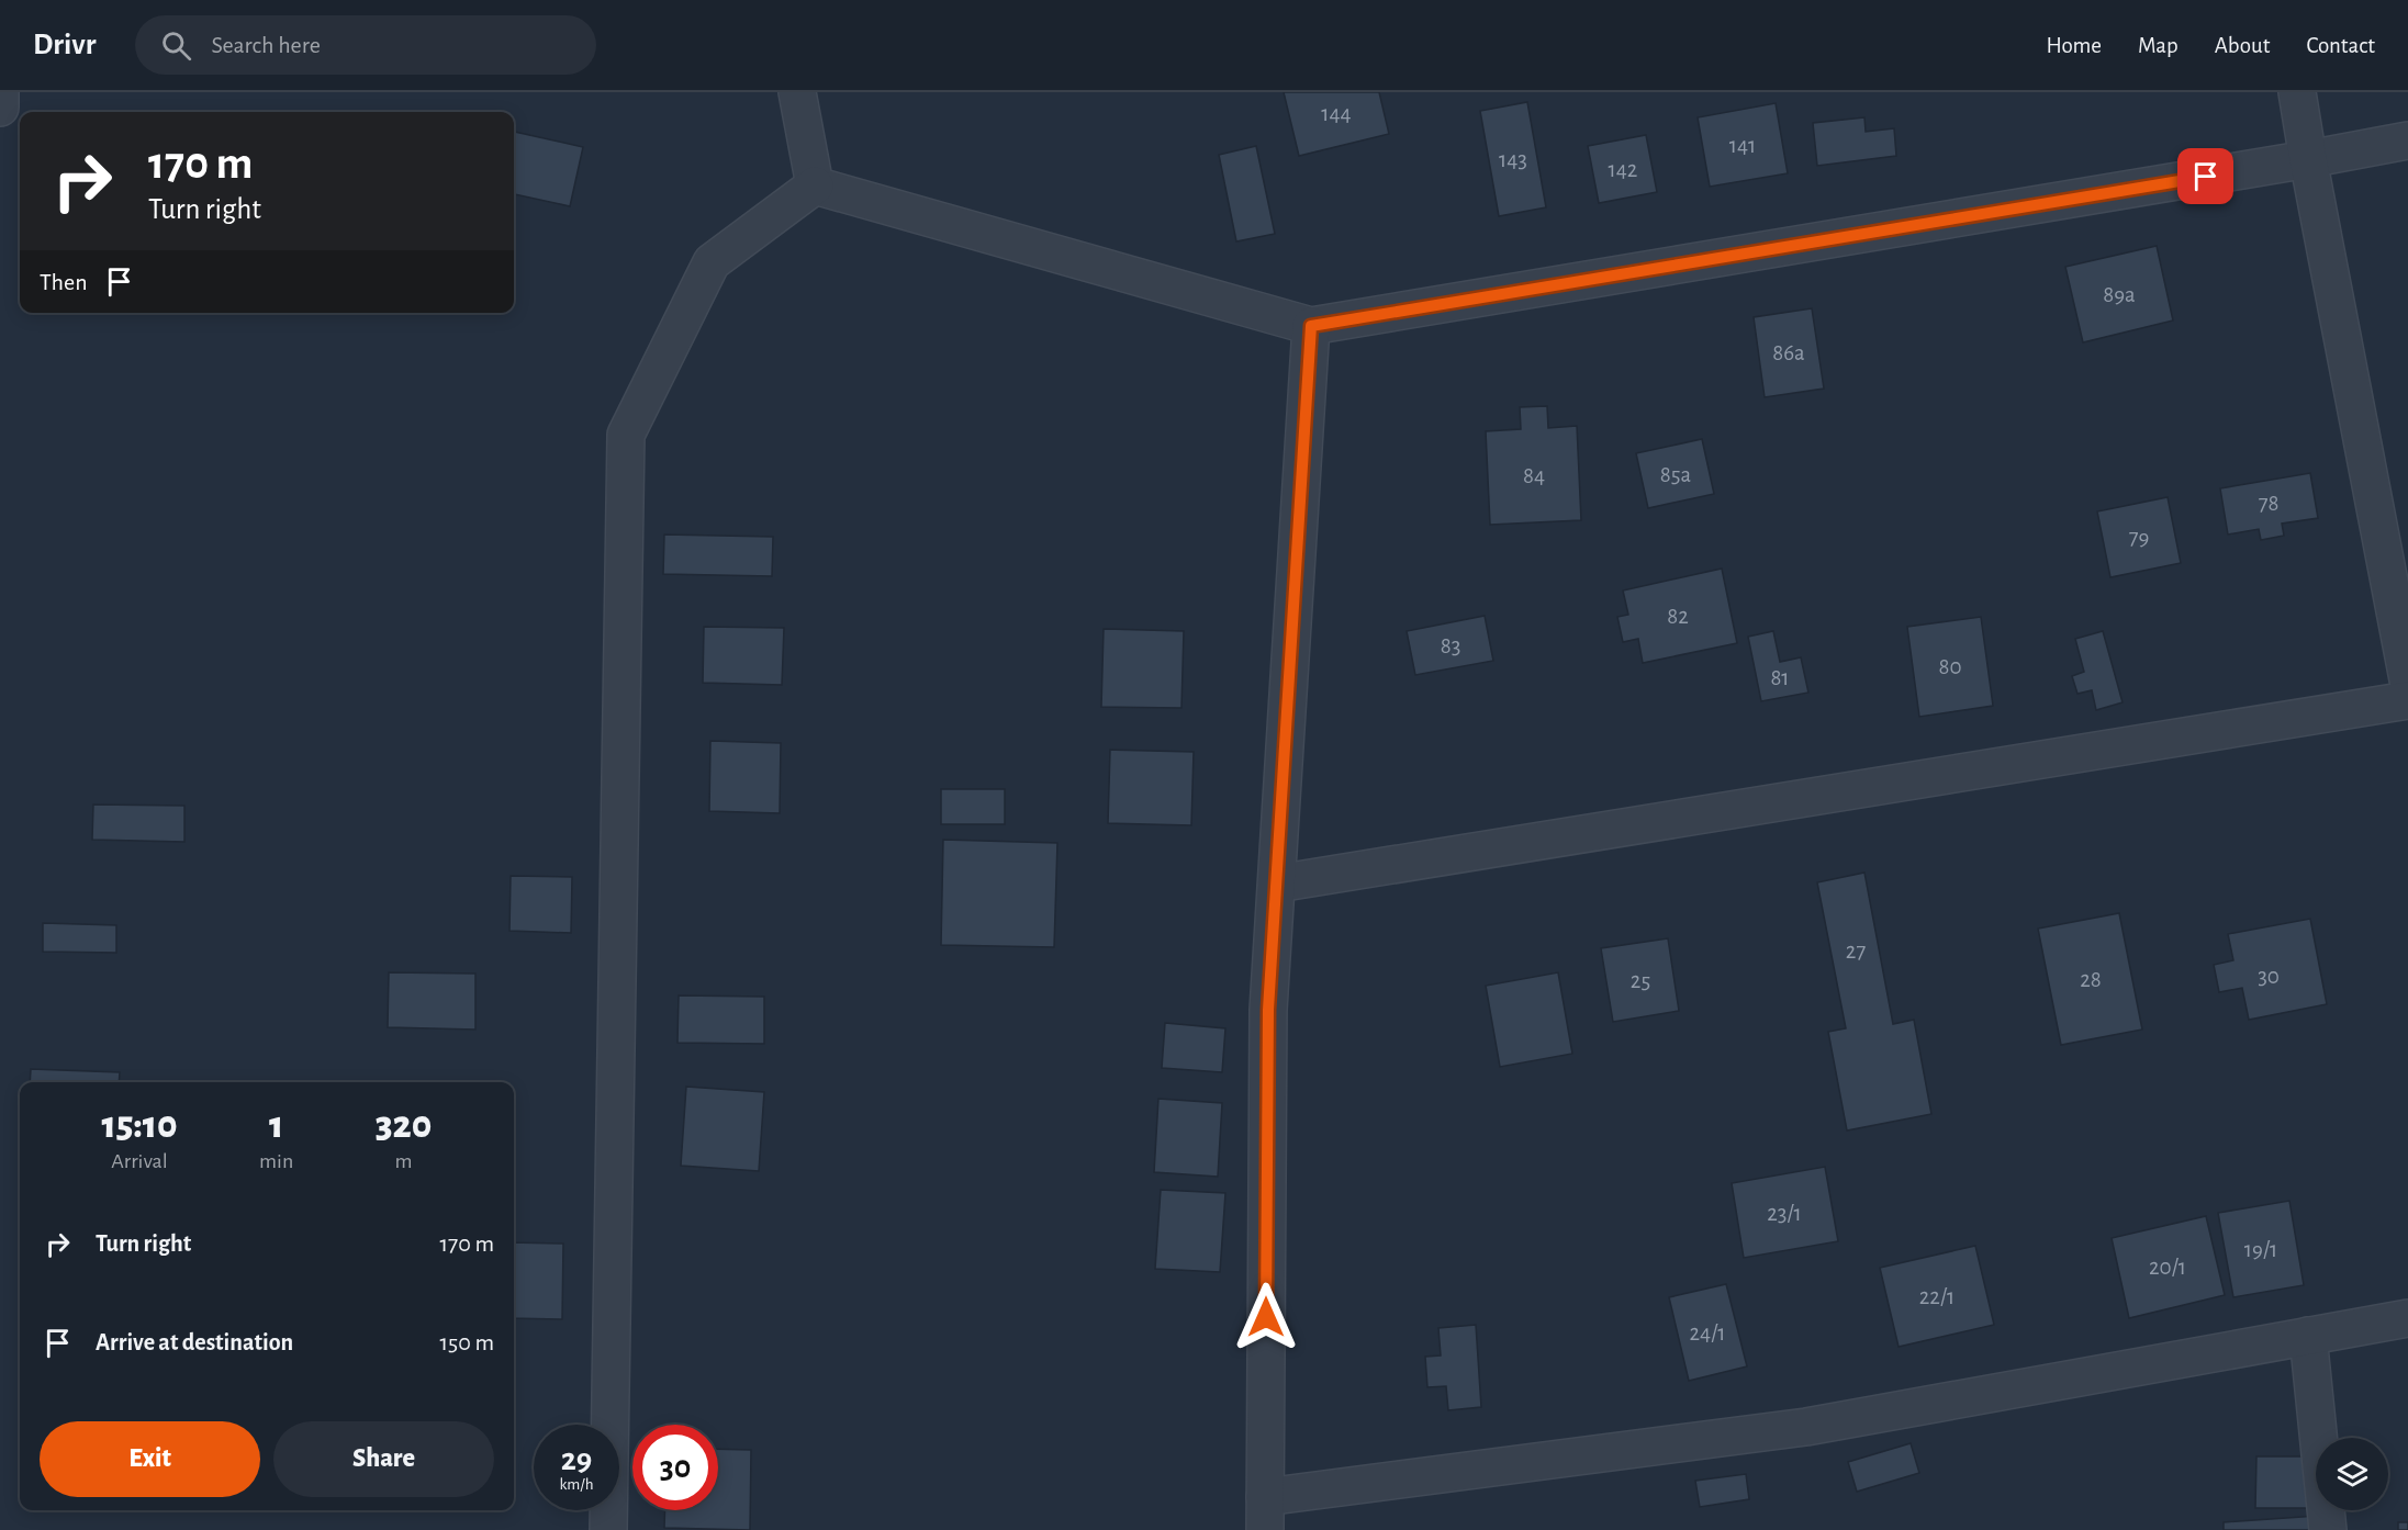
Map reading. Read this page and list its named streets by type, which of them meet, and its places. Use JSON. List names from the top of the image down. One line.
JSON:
{"house_numbers":["144","141","143","142","89а","86а","85а","84","78","79","82","83","80","81","27","30","28","25","23/1","19/1","20/1","22/1","24/1"],"page":{"header":"Drivr","search":"Search here","nav":["Home","Map","About","Contact"],"turn":["170 m","Turn right"],"then":"Then","eta":["15:10","Arrival","1","min","320","m"],"list":[{"name":"Turn right","value":"170 m"},{"name":"Arrive at destination","value":"150 m"}],"buttons":["Exit","Share"],"speed":"29 km/h","limit":"30"}}
